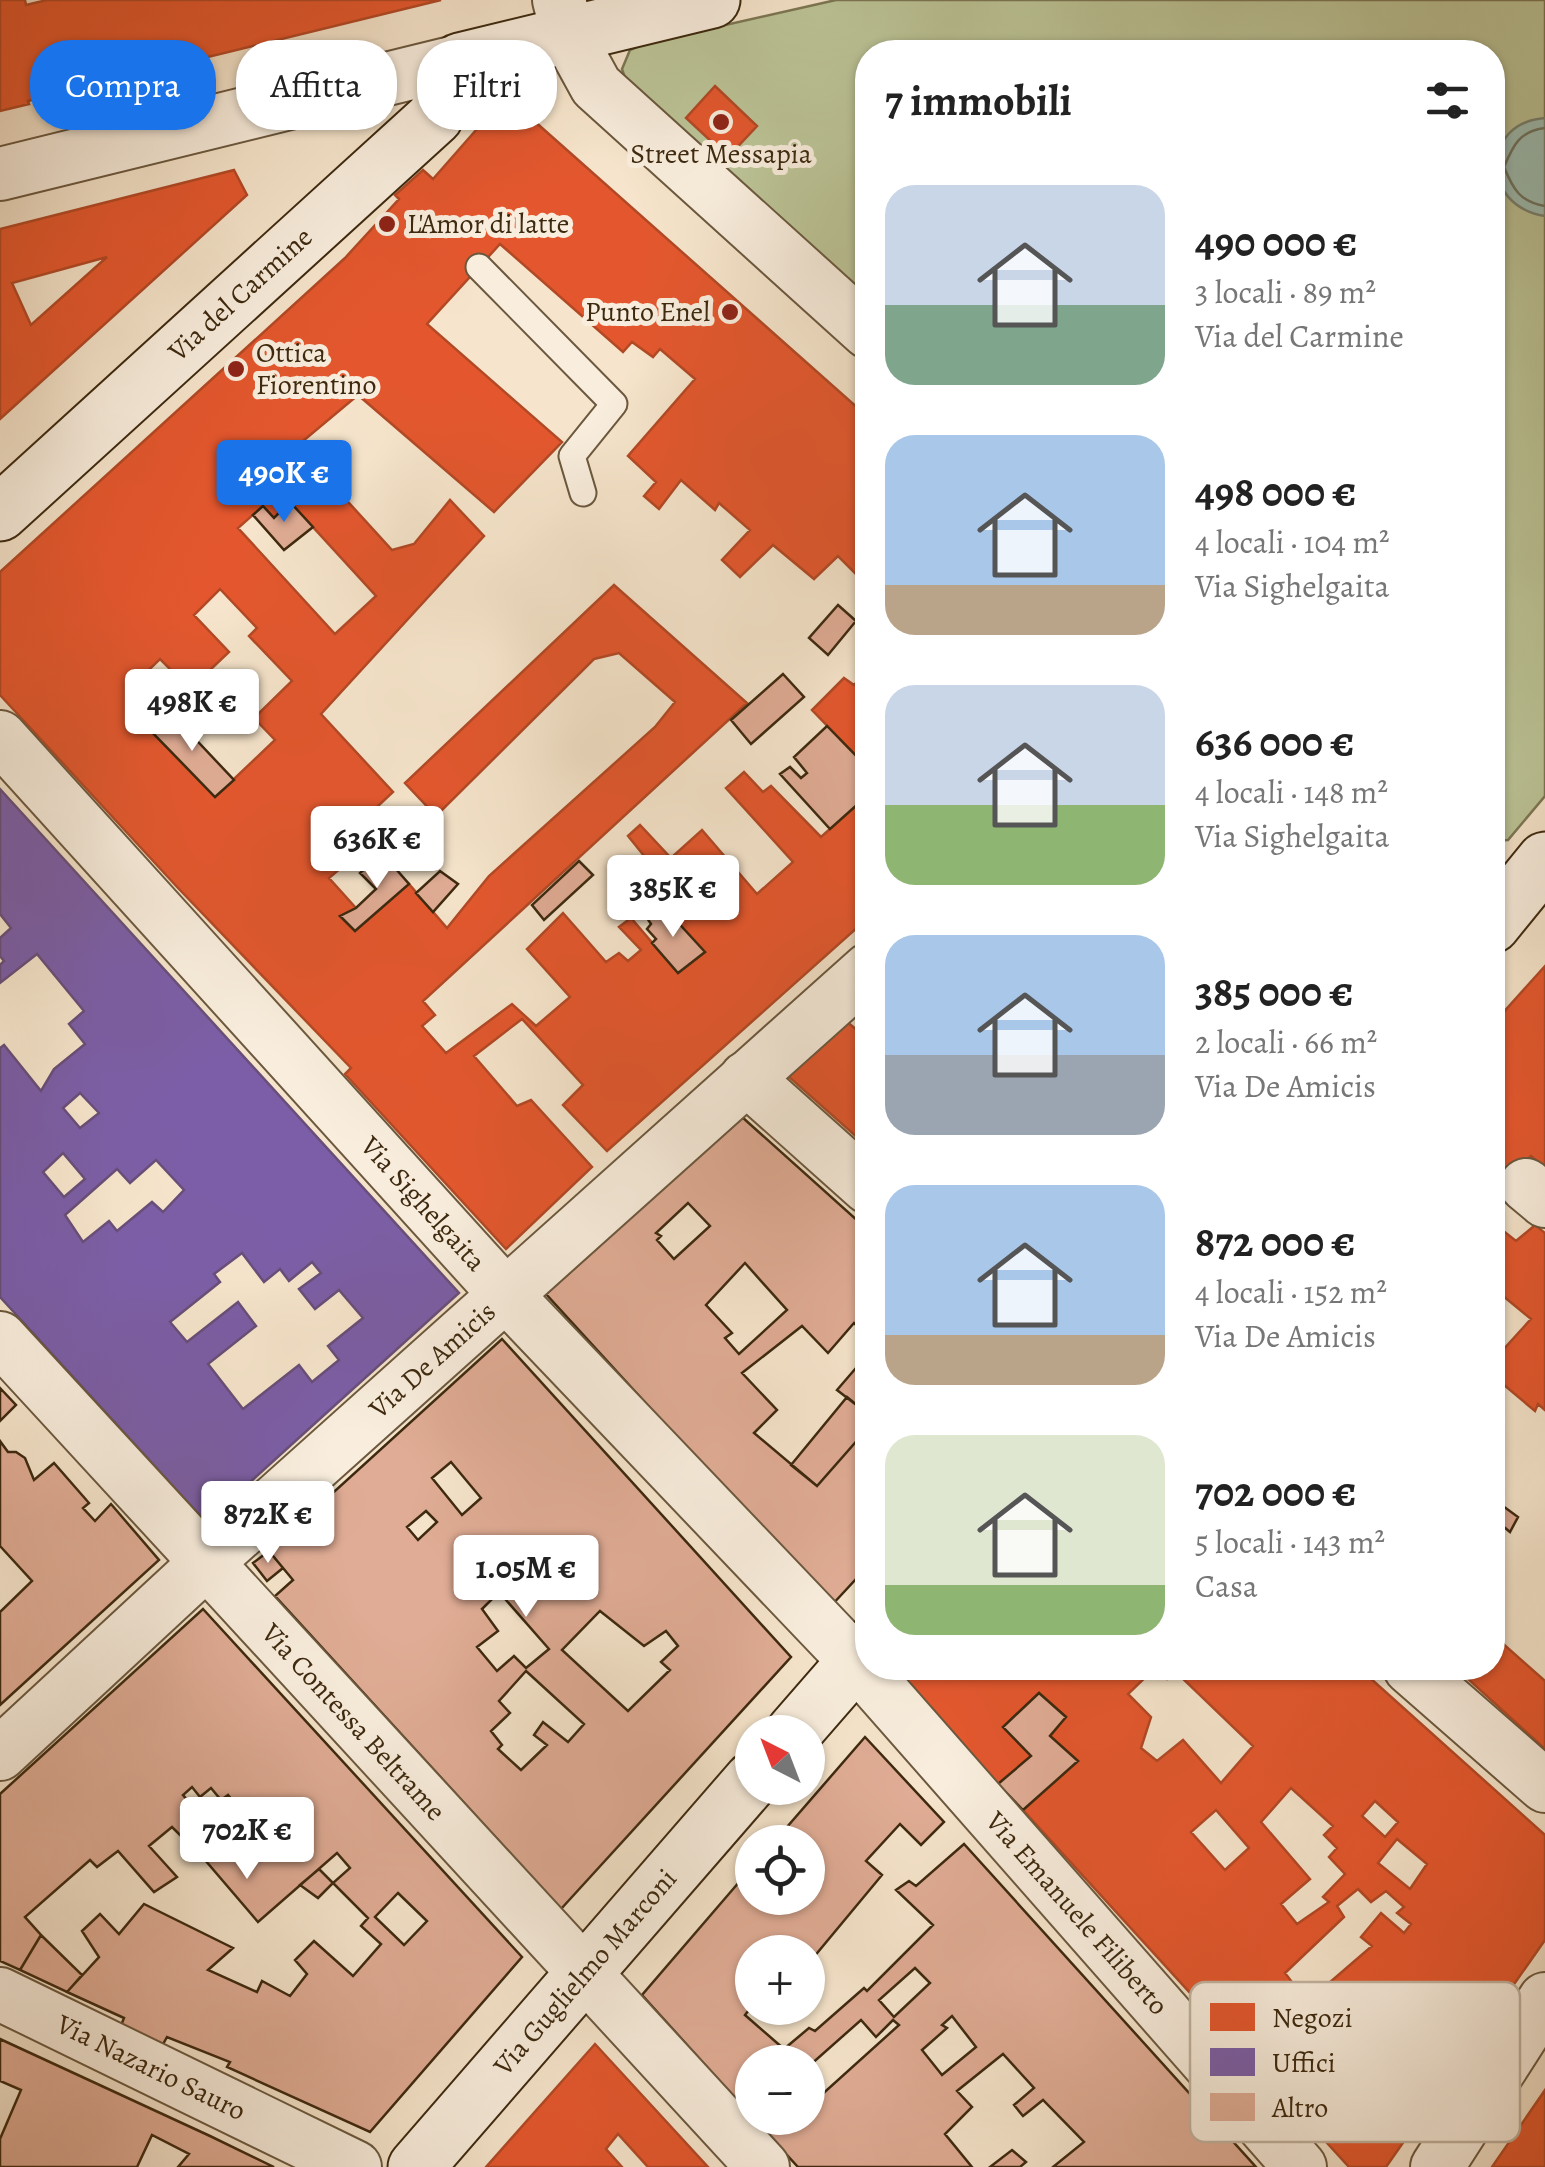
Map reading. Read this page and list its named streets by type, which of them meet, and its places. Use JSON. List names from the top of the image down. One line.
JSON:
{"streets":{"main road":["Via del Carmine","Via Guglielmo Marconi"],"street":["Via Sighelgaita","Via De Amicis","Via Contessa Beltrame","Via Emanuele Filiberto","Via Nazario Sauro"]},"crossings":[["Via Sighelgaita","Via De Amicis"],["Via De Amicis","Via Contessa Beltrame"],["Via Contessa Beltrame","Via Guglielmo Marconi"]],"places":["Street Messapia","L'Amor di latte","Punto Enel","Ottica Fiorentino"],"legend":["Negozi","Uffici","Altro"],"north":"top left","page":{"chip":["Compra","Affitta","Filtri"],"heading":"7 immobili","list":[{"name":"490 000 €","note":"3 locali · 89 m² · Via del Carmine"},{"name":"498 000 €","note":"4 locali · 104 m² · Via Sighelgaita"},{"name":"636 000 €","note":"4 locali · 148 m² · Via Sighelgaita"},{"name":"385 000 €","note":"2 locali · 66 m² · Via De Amicis"},{"name":"872 000 €","note":"4 locali · 152 m² · Via De Amicis"},{"name":"702 000 €","note":"5 locali · 143 m² · Casa"}],"price":["490K €","498K €","636K €","385K €","872K €","1.05M €","702K €"],"map_buttons":["+","−"]}}
